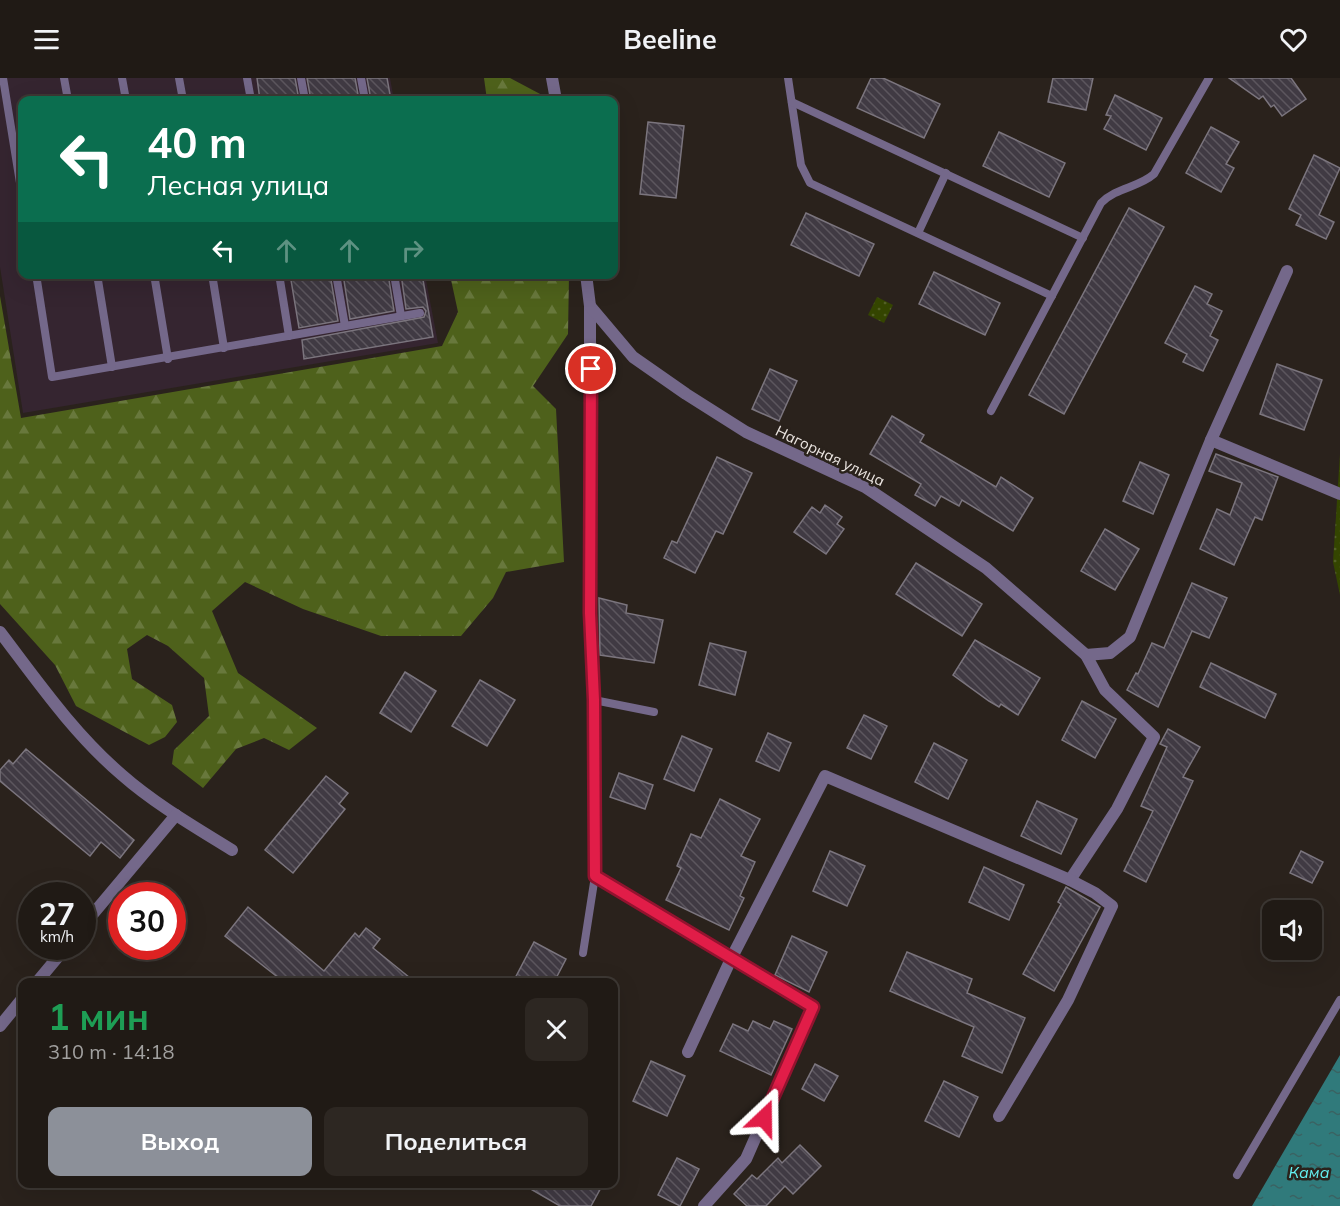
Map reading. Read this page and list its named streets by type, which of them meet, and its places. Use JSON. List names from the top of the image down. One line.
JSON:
{"streets":{"street":["Нагорная улица"]},"water":["Кама"],"page":{"header":"Beeline","turn":["40 m","Лесная улица"],"speed":"27 km/h","limit":"30","heading":["1 мин","310 m · 14:18"],"buttons":["Выход","Поделиться"]}}
